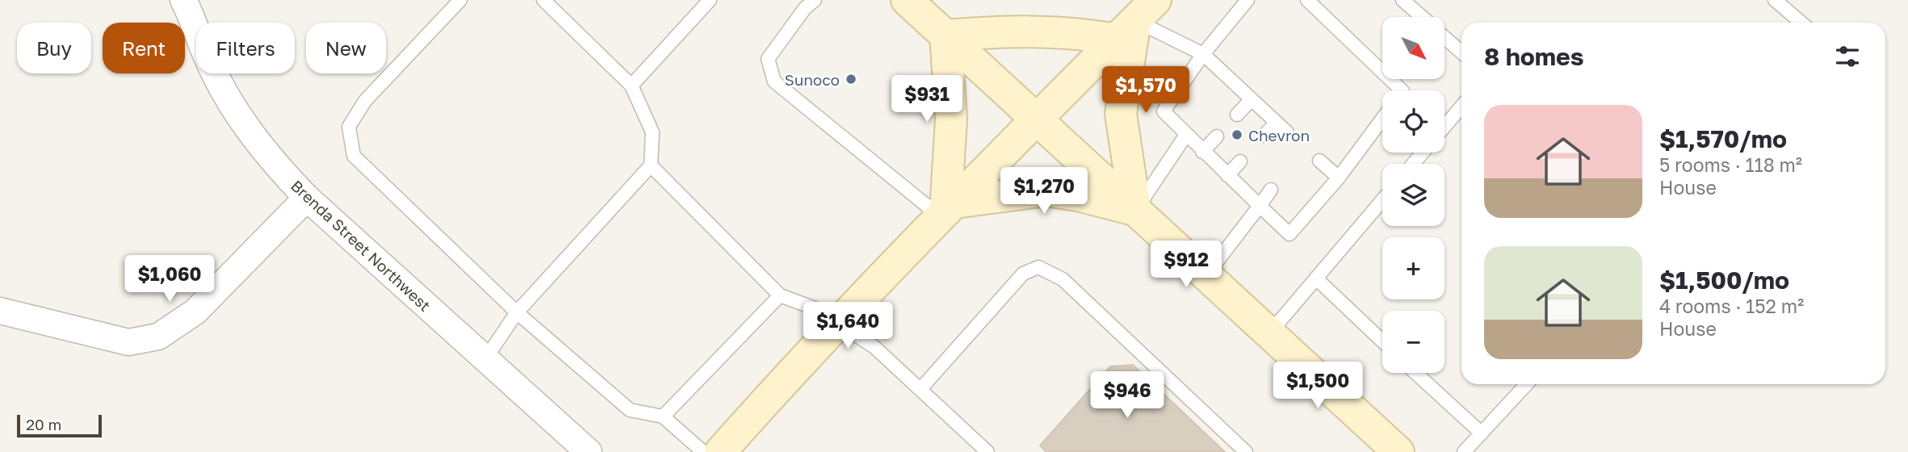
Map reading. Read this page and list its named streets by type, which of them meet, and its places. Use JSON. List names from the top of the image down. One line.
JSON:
{"streets":{"street":["Brenda Street Northwest"]},"places":["Sunoco","Chevron"],"scale_bar":"20 m","north":"bottom right","page":{"map_buttons":["+","−"],"chip":["Buy","Rent","Filters","New"],"heading":"8 homes","price":["$1,570","$931","$1,270","$912","$1,060","$1,640","$1,500","$946"],"list":[{"name":"$1,570/mo","note":"5 rooms · 118 m² · House"},{"name":"$1,500/mo","note":"4 rooms · 152 m² · House"}],"scale":"20 m"}}
